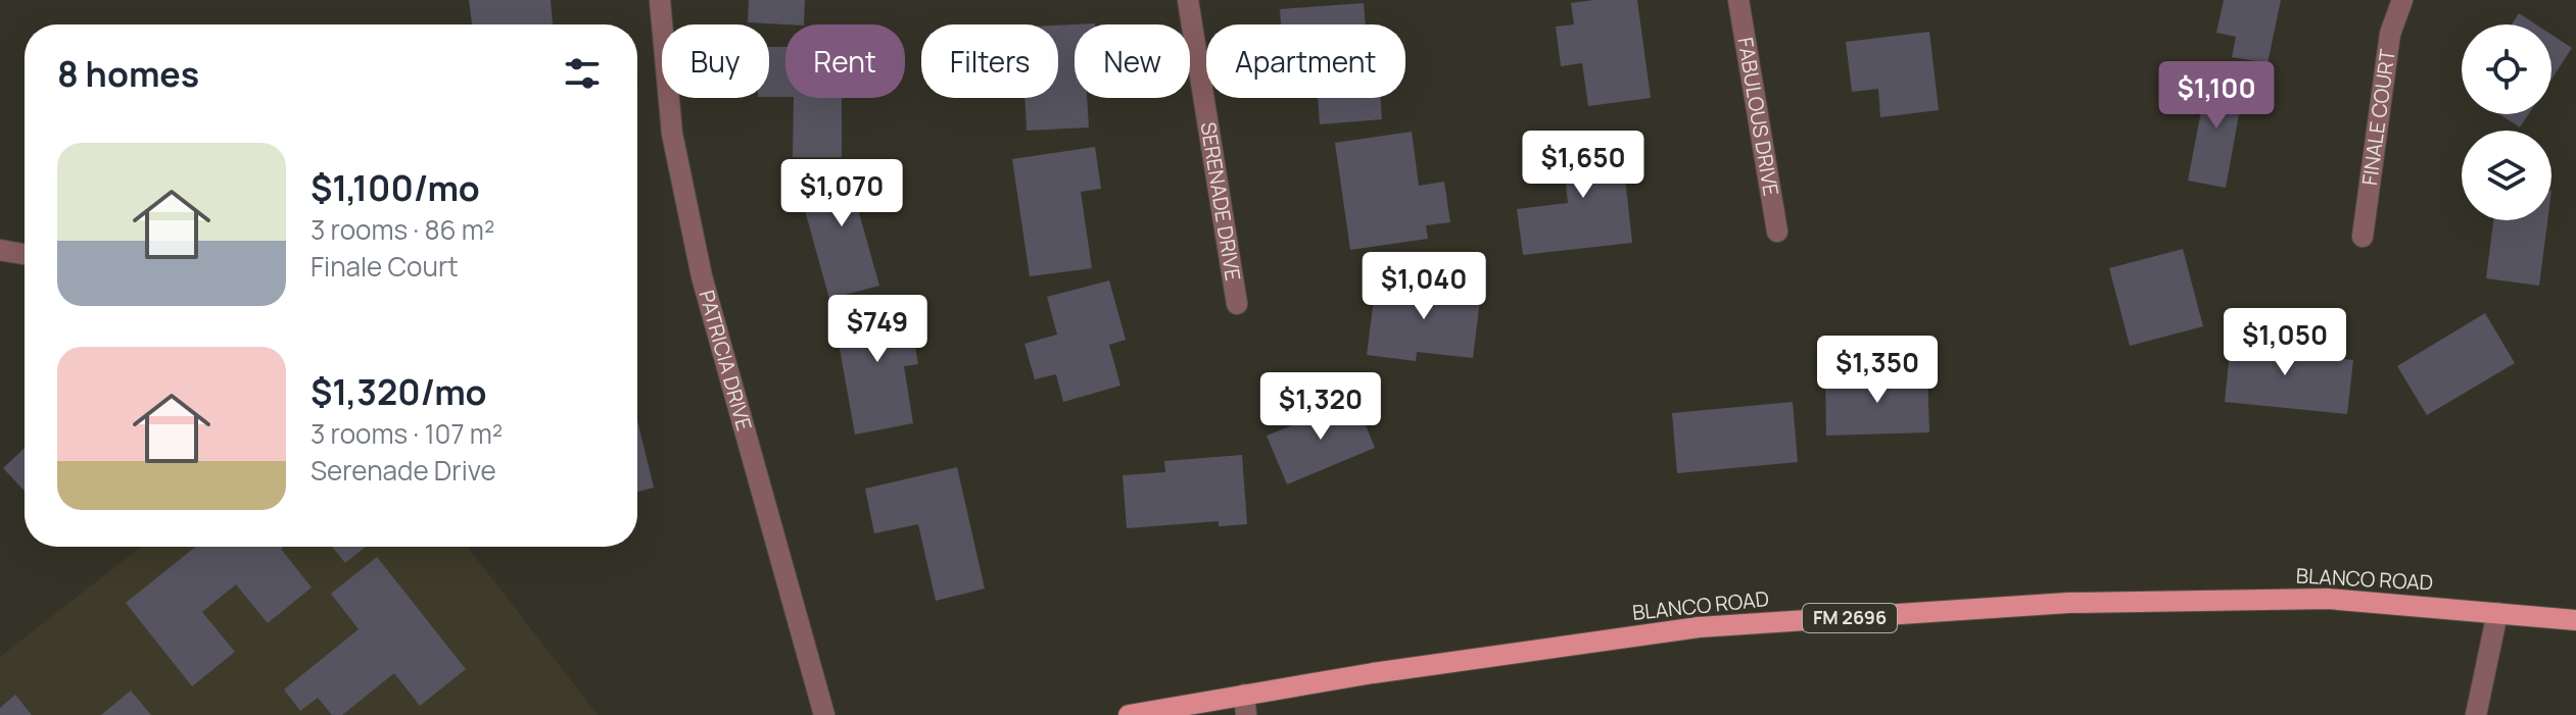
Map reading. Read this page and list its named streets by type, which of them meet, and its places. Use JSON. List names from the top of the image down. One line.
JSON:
{"streets":{"main road":["BLANCO ROAD","FM 2696"],"street":["FABULOUS DRIVE","FINALE COURT","SERENADE DRIVE","PATRICIA DRIVE"]},"page":{"chip":["Buy","Rent","Filters","New","Apartment"],"heading":"8 homes","price":["$1,100","$1,650","$1,070","$1,040","$749","$1,050","$1,350","$1,320"],"list":[{"name":"$1,100/mo","note":"3 rooms · 86 m² · Finale Court"},{"name":"$1,320/mo","note":"3 rooms · 107 m² · Serenade Drive"}]}}
